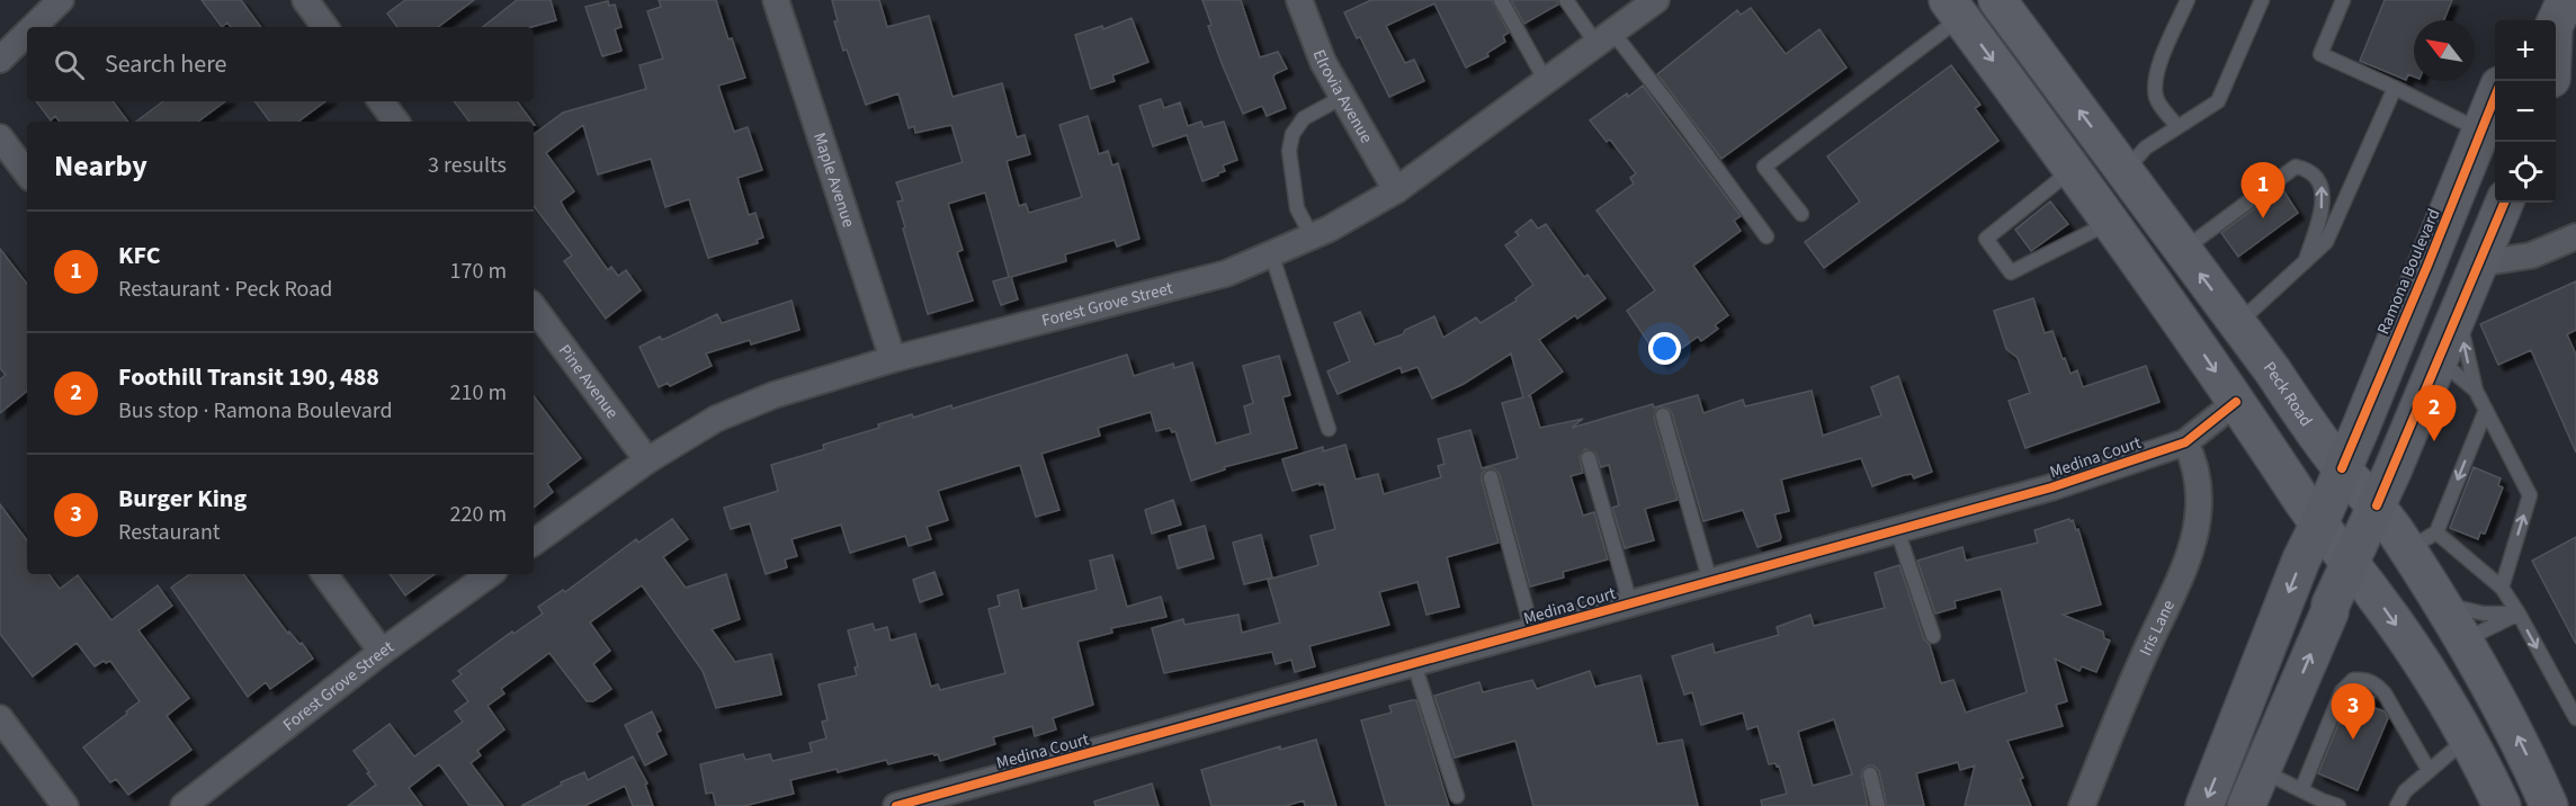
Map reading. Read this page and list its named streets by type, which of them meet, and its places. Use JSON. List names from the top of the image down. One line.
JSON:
{"streets":{"main road":["Ramona Boulevard","Peck Road"],"street":["Elrovia Avenue","Maple Avenue","Forest Grove Street","Pine Avenue","Medina Court","Iris Lane"]},"crossings":[["Elrovia Avenue","Forest Grove Street"],["Maple Avenue","Forest Grove Street"],["Ramona Boulevard","Peck Road"],["Forest Grove Street","Pine Avenue"],["Medina Court","Iris Lane"]],"north":"top left","page":{"map_buttons":["+","−"],"search":"Search here","heading":["Nearby","3 results"],"pins":["1","2","3"],"list":[{"mark":"1","name":"KFC","note":"Restaurant · Peck Road","value":"170 m"},{"mark":"2","name":"Foothill Transit 190, 488","note":"Bus stop · Ramona Boulevard","value":"210 m"},{"mark":"3","name":"Burger King","note":"Restaurant","value":"220 m"}]}}
